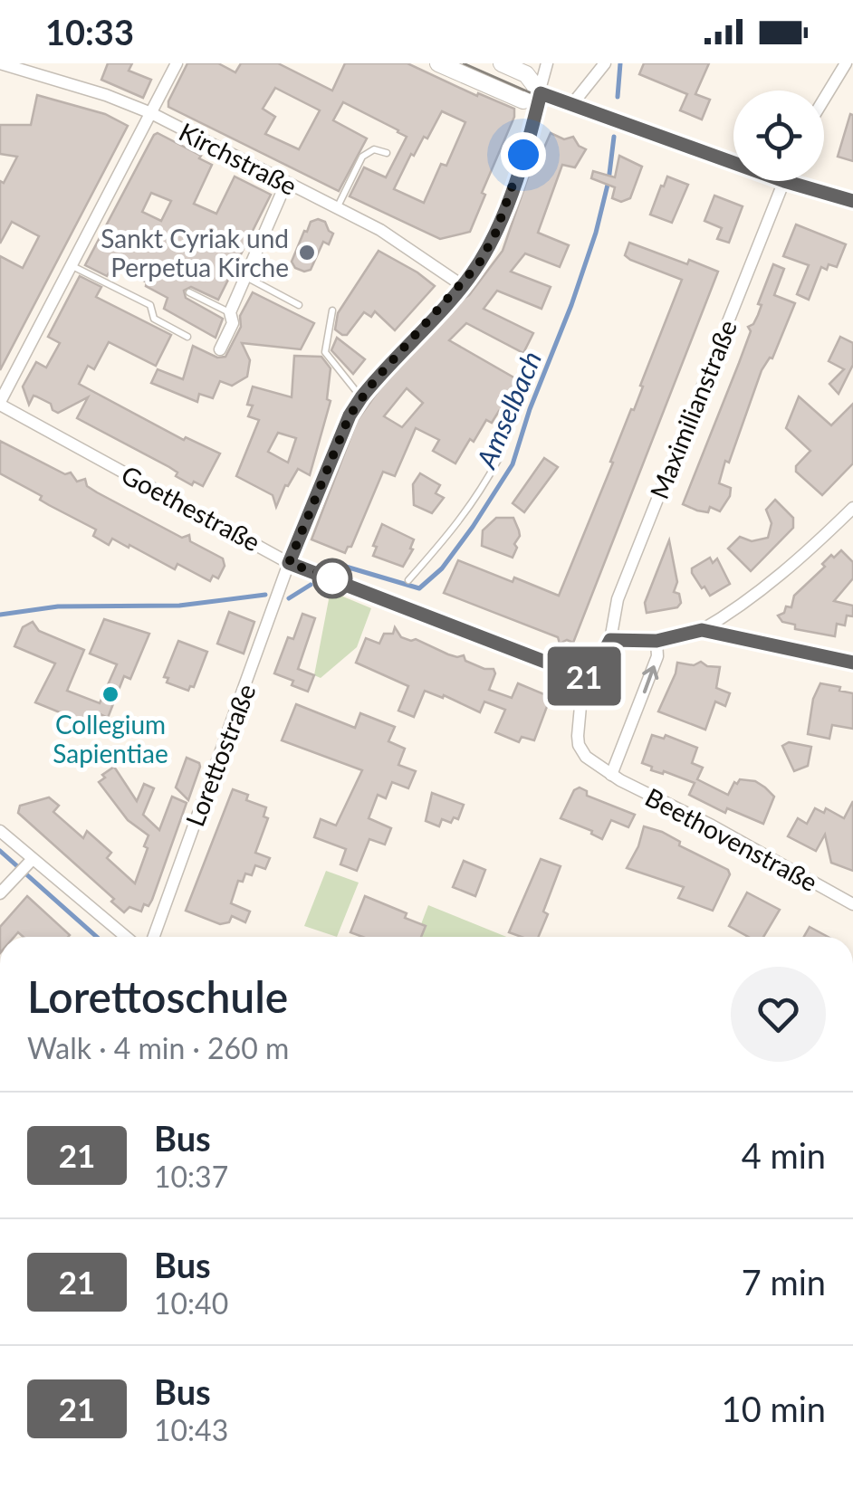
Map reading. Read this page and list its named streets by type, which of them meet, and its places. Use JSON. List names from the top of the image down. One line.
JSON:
{"streets":{"street":["Kirchstraße","Maximilianstraße","Goethestraße","Lorettostraße","Beethovenstraße"]},"crossings":[["Kirchstraße","Lorettostraße"],["Maximilianstraße","Goethestraße"],["Maximilianstraße","Beethovenstraße"],["Goethestraße","Lorettostraße"],["Goethestraße","Beethovenstraße"]],"water":["Amselbach"],"places":["Sankt Cyriak und Perpetua Kirche","Collegium Sapientiae"],"lines":["bus line 21"],"page":{"status":"10:33","on_map":"21","heading":["Lorettoschule","Walk · 4 min · 260 m"],"list":[{"mark":"21","name":"Bus","note":"10:37","value":"4 min"},{"mark":"21","name":"Bus","note":"10:40","value":"7 min"},{"mark":"21","name":"Bus","note":"10:43","value":"10 min"}]}}
